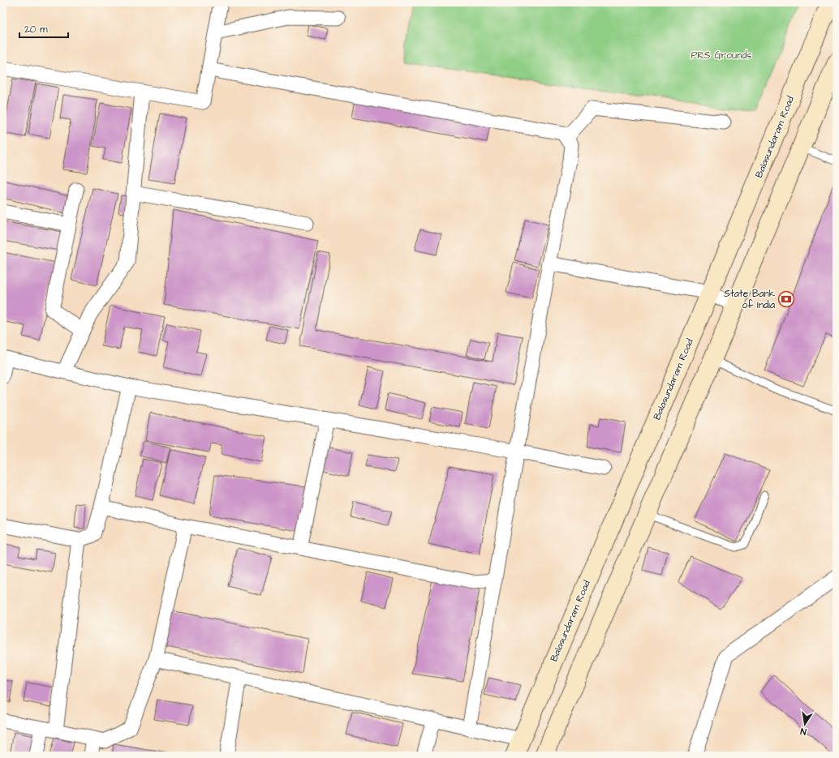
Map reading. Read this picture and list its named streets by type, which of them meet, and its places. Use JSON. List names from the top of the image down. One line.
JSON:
{"streets":{"main road":["Balasundaram Road"]},"parks":["PRS Grounds"],"places":{"bank":["State Bank of India"]},"scale_bar":"20 m","north":"bottom"}
